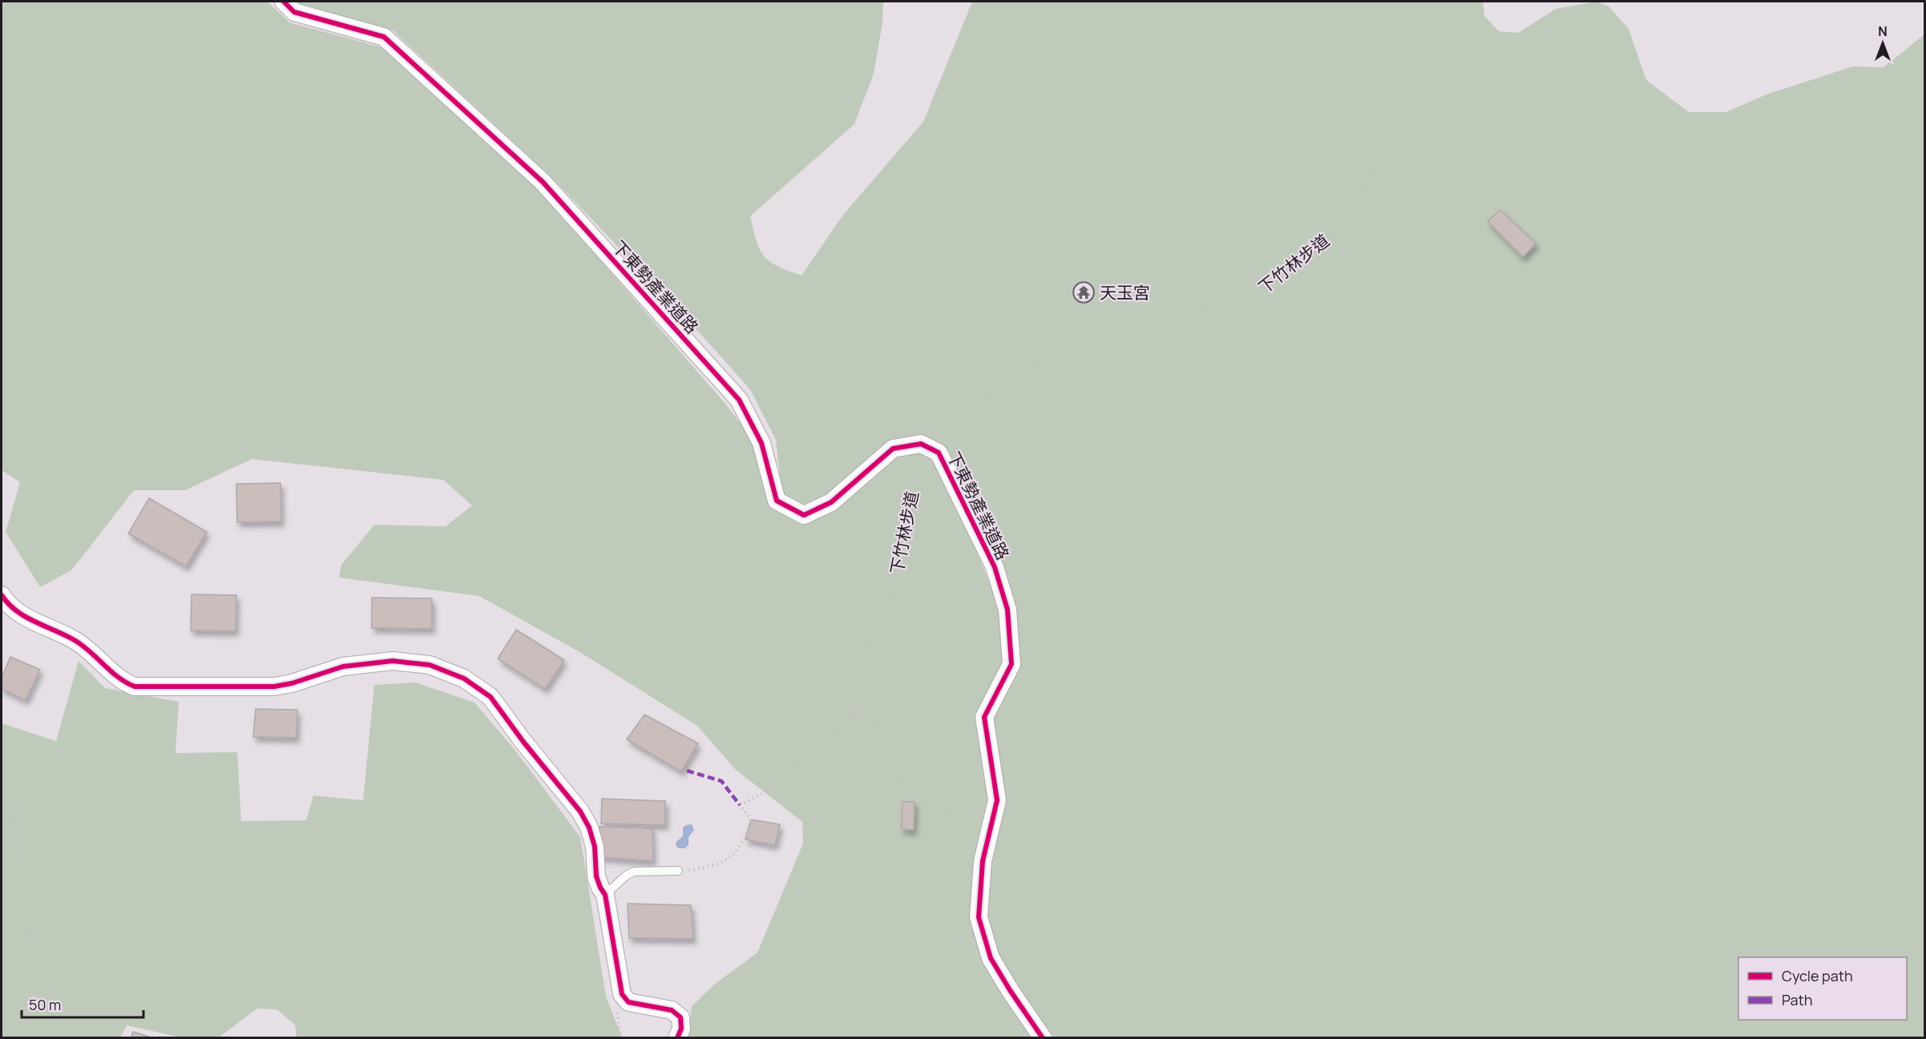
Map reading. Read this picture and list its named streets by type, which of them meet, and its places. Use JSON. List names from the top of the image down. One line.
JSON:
{"streets":{"street":["下東勢產業道路"],"path":["下竹林步道"]},"crossings":[["下竹林步道","下東勢產業道路"]],"places":{"temple":["天玉宮"]},"legend":["Cycle path","Path"],"scale_bar":"50 m","north":"top"}
